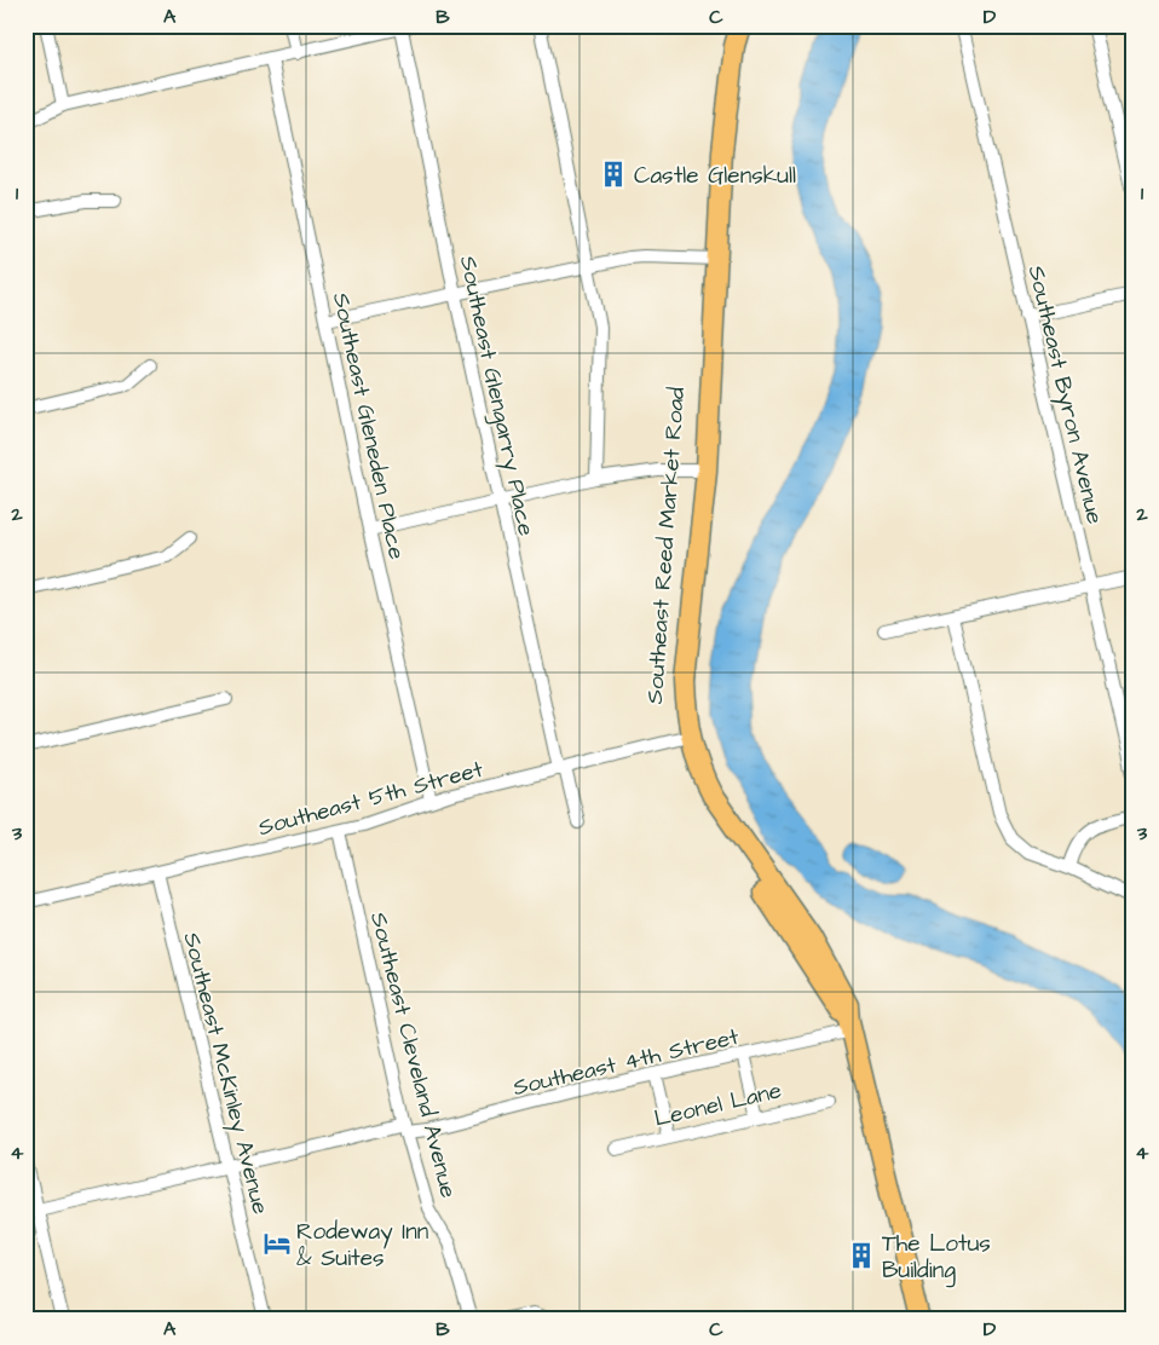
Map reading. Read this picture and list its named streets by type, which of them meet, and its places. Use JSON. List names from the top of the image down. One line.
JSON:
{"streets":{"main road":["Southeast Reed Market Road"],"street":["Southeast Byron Avenue","Southeast Glengarry Place","Southeast Gleneden Place","Southeast 5th Street","Southeast Cleveland Avenue","Southeast 4th Street","Southeast McKinley Avenue","Leonel Lane"]},"crossings":[["Southeast Glengarry Place","Southeast 5th Street"],["Southeast Gleneden Place","Southeast 5th Street"],["Southeast Reed Market Road","Southeast 5th Street"],["Southeast Reed Market Road","Southeast 4th Street"],["Southeast 5th Street","Southeast Cleveland Avenue"],["Southeast 5th Street","Southeast McKinley Avenue"],["Southeast Cleveland Avenue","Southeast 4th Street"],["Southeast 4th Street","Southeast McKinley Avenue"]],"places":{"building":["Castle Glenskull","The Lotus Building"],"hotel":["Rodeway Inn & Suites"]},"grid":{"columns":["A","B","C","D"],"rows":["1","2","3","4"]}}
